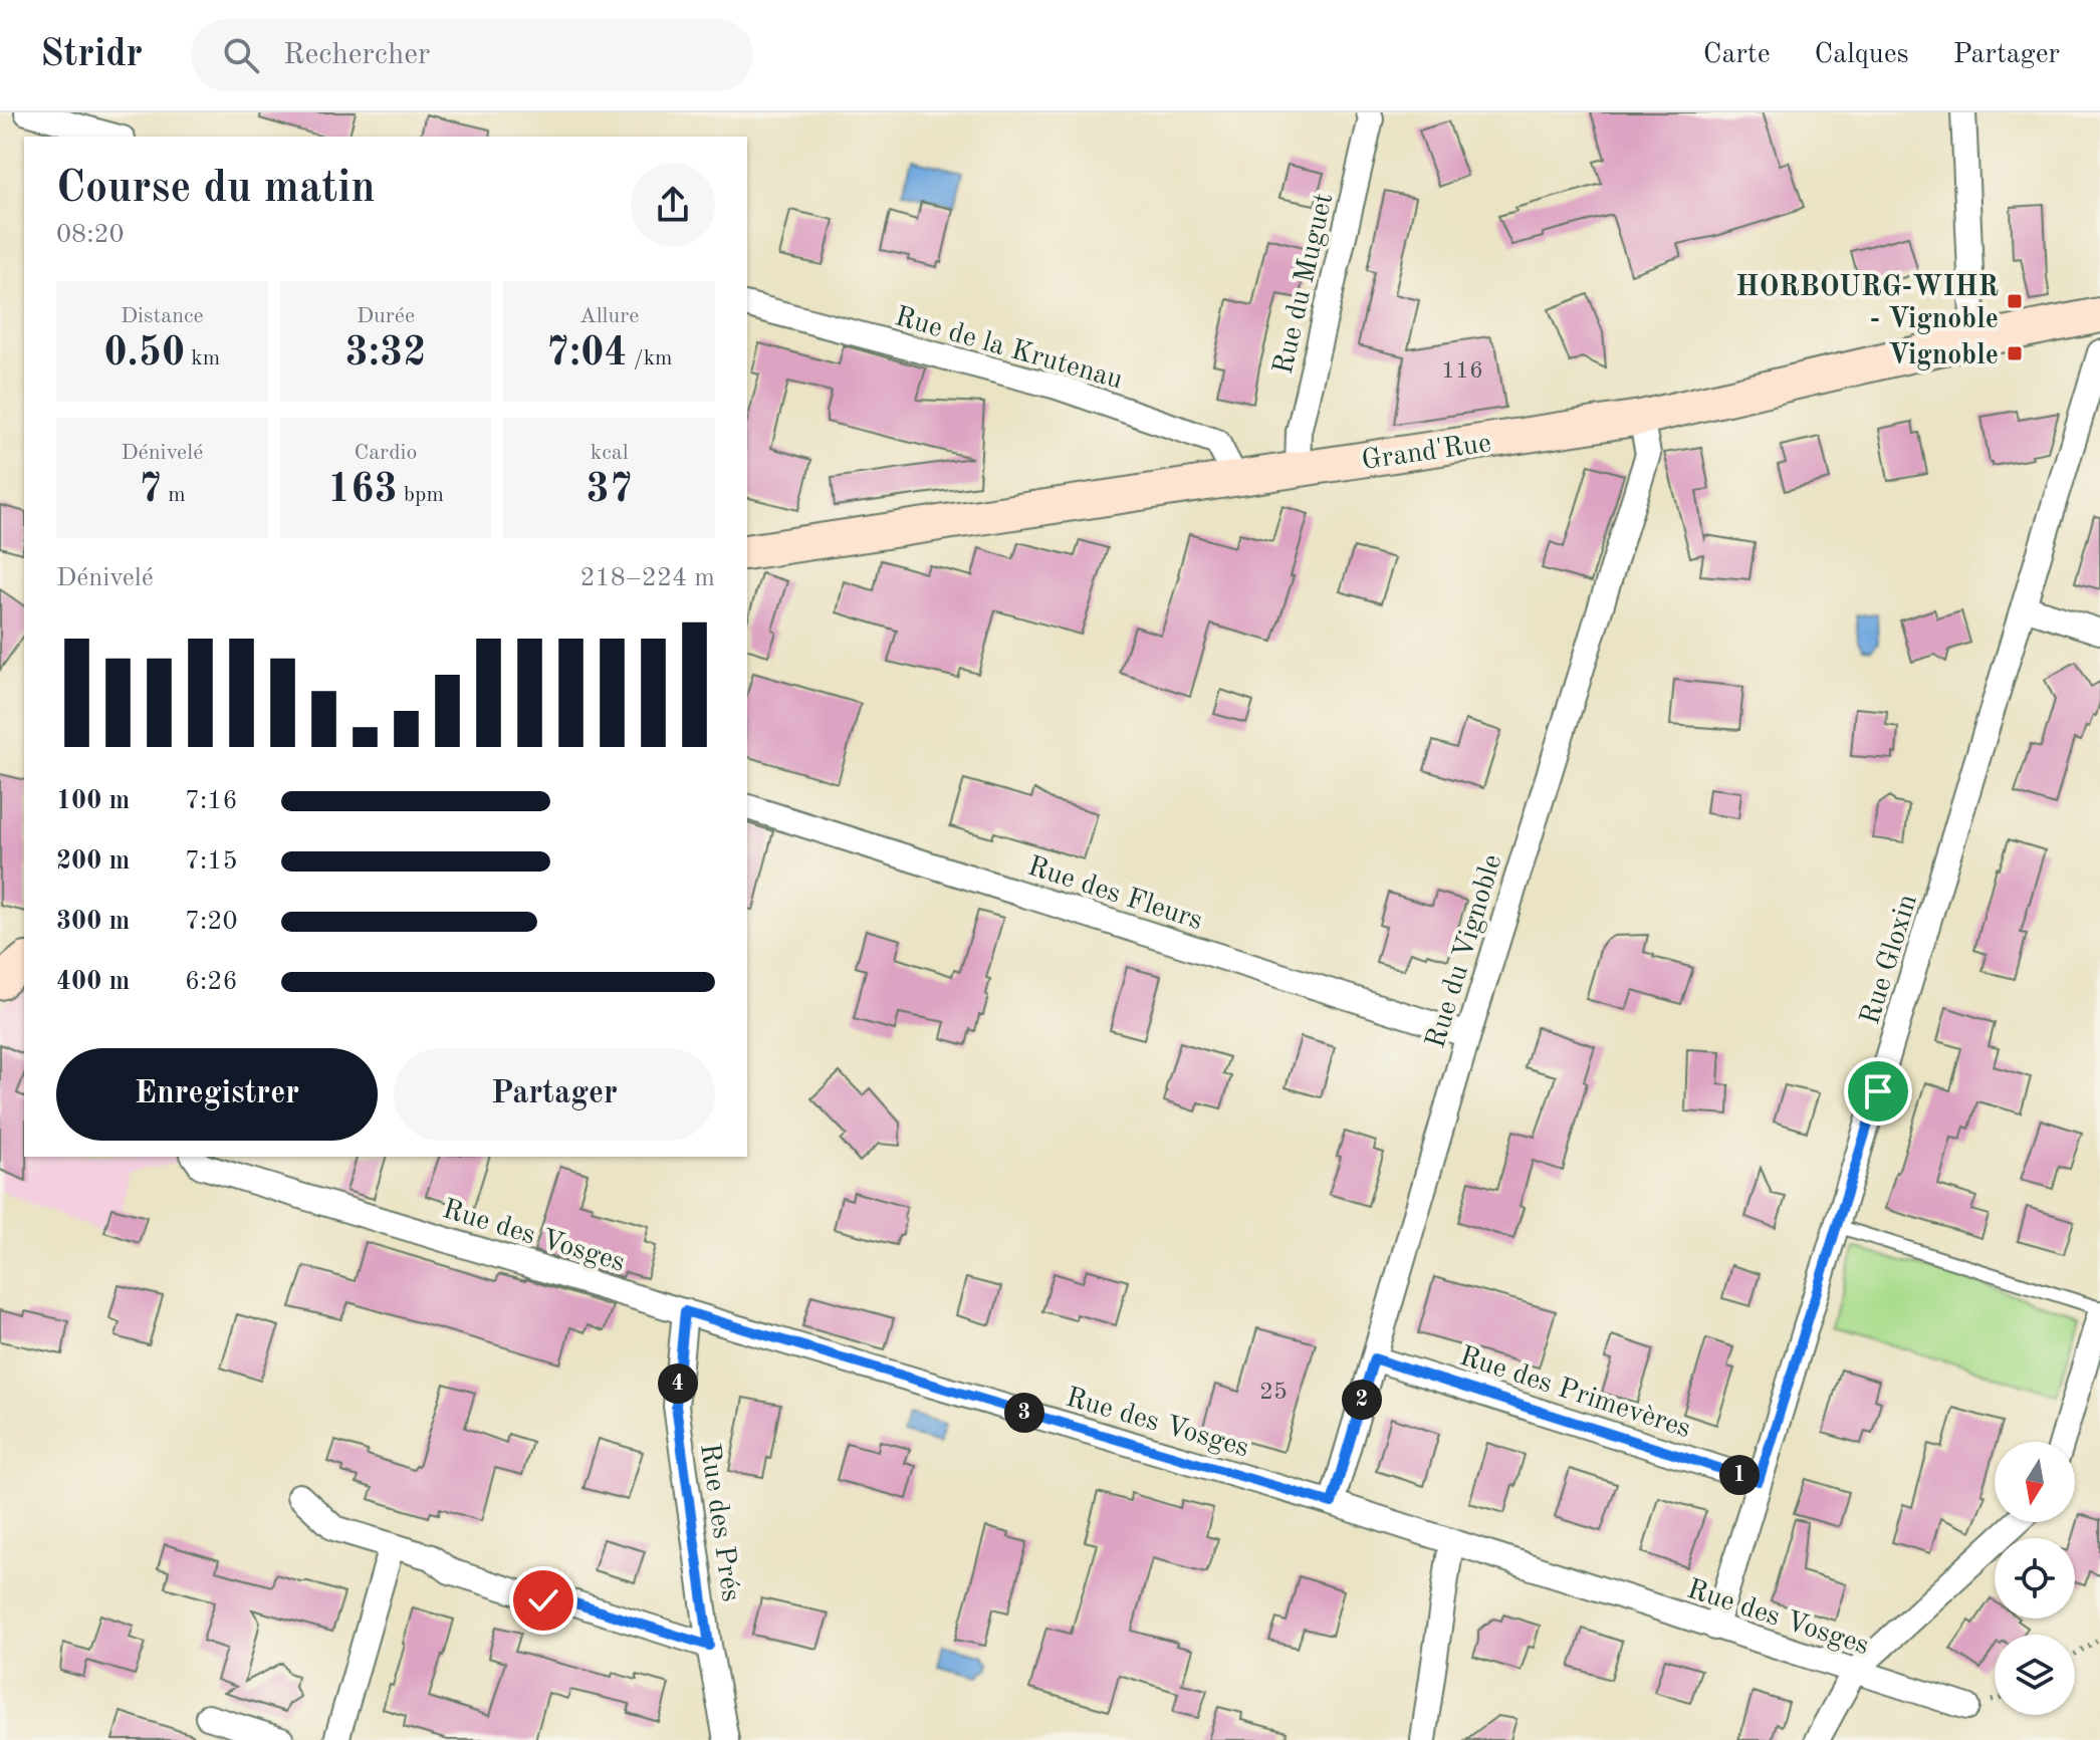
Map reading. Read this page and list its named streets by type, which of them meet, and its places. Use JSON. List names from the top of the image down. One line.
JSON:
{"streets":{"street":["Rue du Muguet","Rue de la Krutenau","Grand'Rue","Rue des Fleurs","Rue du Vignoble","Rue Gloxin","Rue des Vosges","Rue des Primevères","Rue des Prés"]},"crossings":[["Rue du Muguet","Grand'Rue"],["Rue de la Krutenau","Grand'Rue"],["Grand'Rue","Rue du Vignoble"],["Rue des Fleurs","Rue du Vignoble"],["Rue du Vignoble","Rue des Vosges"],["Rue du Vignoble","Rue des Primevères"],["Rue Gloxin","Rue des Vosges"],["Rue Gloxin","Rue des Primevères"],["Rue des Vosges","Rue des Prés"]],"places":{"transit":["HORBOURG-WIHR - Vignoble","Vignoble"]},"house_numbers":["116","25"],"north":"bottom","page":{"header":"Stridr","search":"Rechercher","nav":["Carte","Calques","Partager"],"heading":["Course du matin","08:20"],"stats":[["Distance","0.50 km"],["Durée","3:32"],["Allure","7:04 /km"],["Dénivelé","7 m"],["Cardio","163 bpm"],["kcal","37"]],"chart":["Dénivelé","218–224 m"],"list":[{"name":"100 m","note":"7:16"},{"name":"200 m","note":"7:15"},{"name":"300 m","note":"7:20"},{"name":"400 m","note":"6:26"}],"buttons":["Enregistrer","Partager"],"pins":["4","2","3","1"]}}
